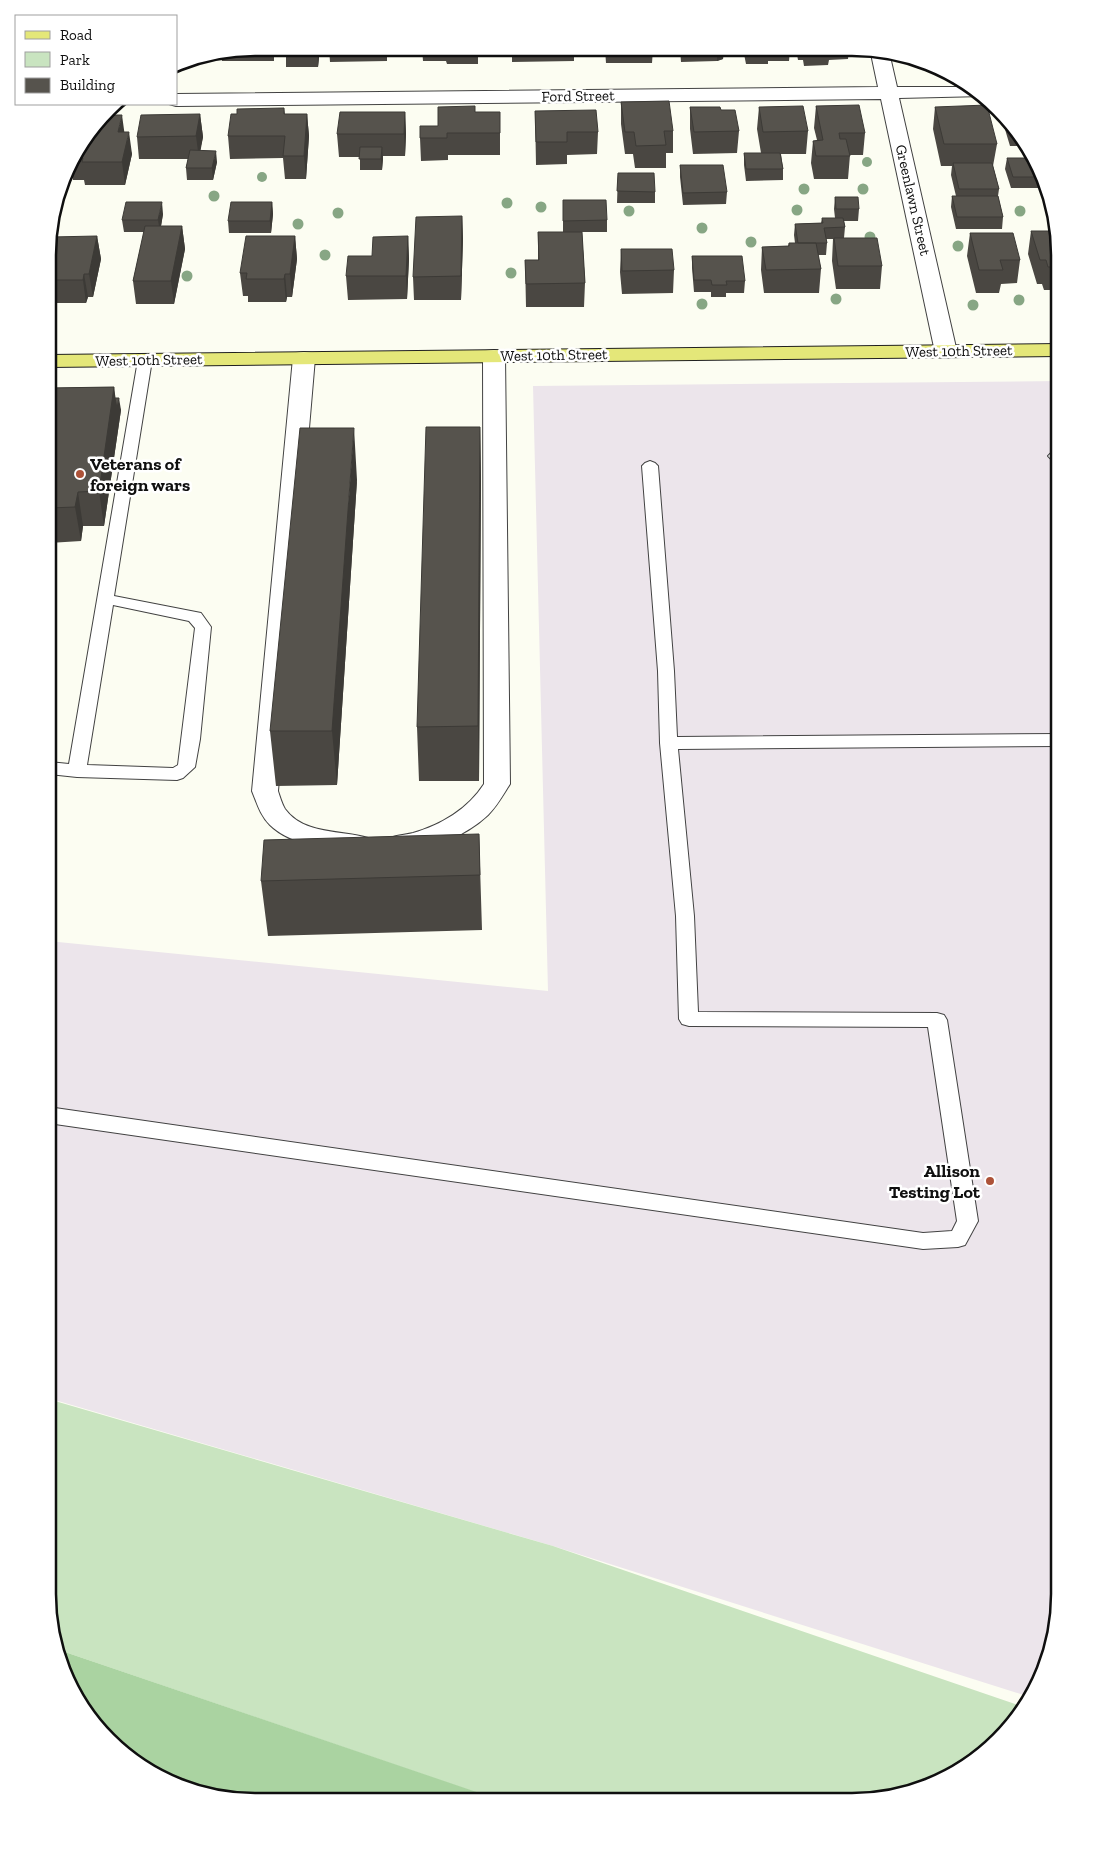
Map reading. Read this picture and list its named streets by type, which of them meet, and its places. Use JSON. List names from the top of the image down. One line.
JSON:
{"streets":{"main road":["West 10th Street"],"street":["Ford Street","Greenlawn Street"]},"crossings":[["Ford Street","Greenlawn Street"],["Greenlawn Street","West 10th Street"]],"places":["Veterans of foreign wars","Allison Testing Lot"],"legend":["Road","Park","Building"]}
